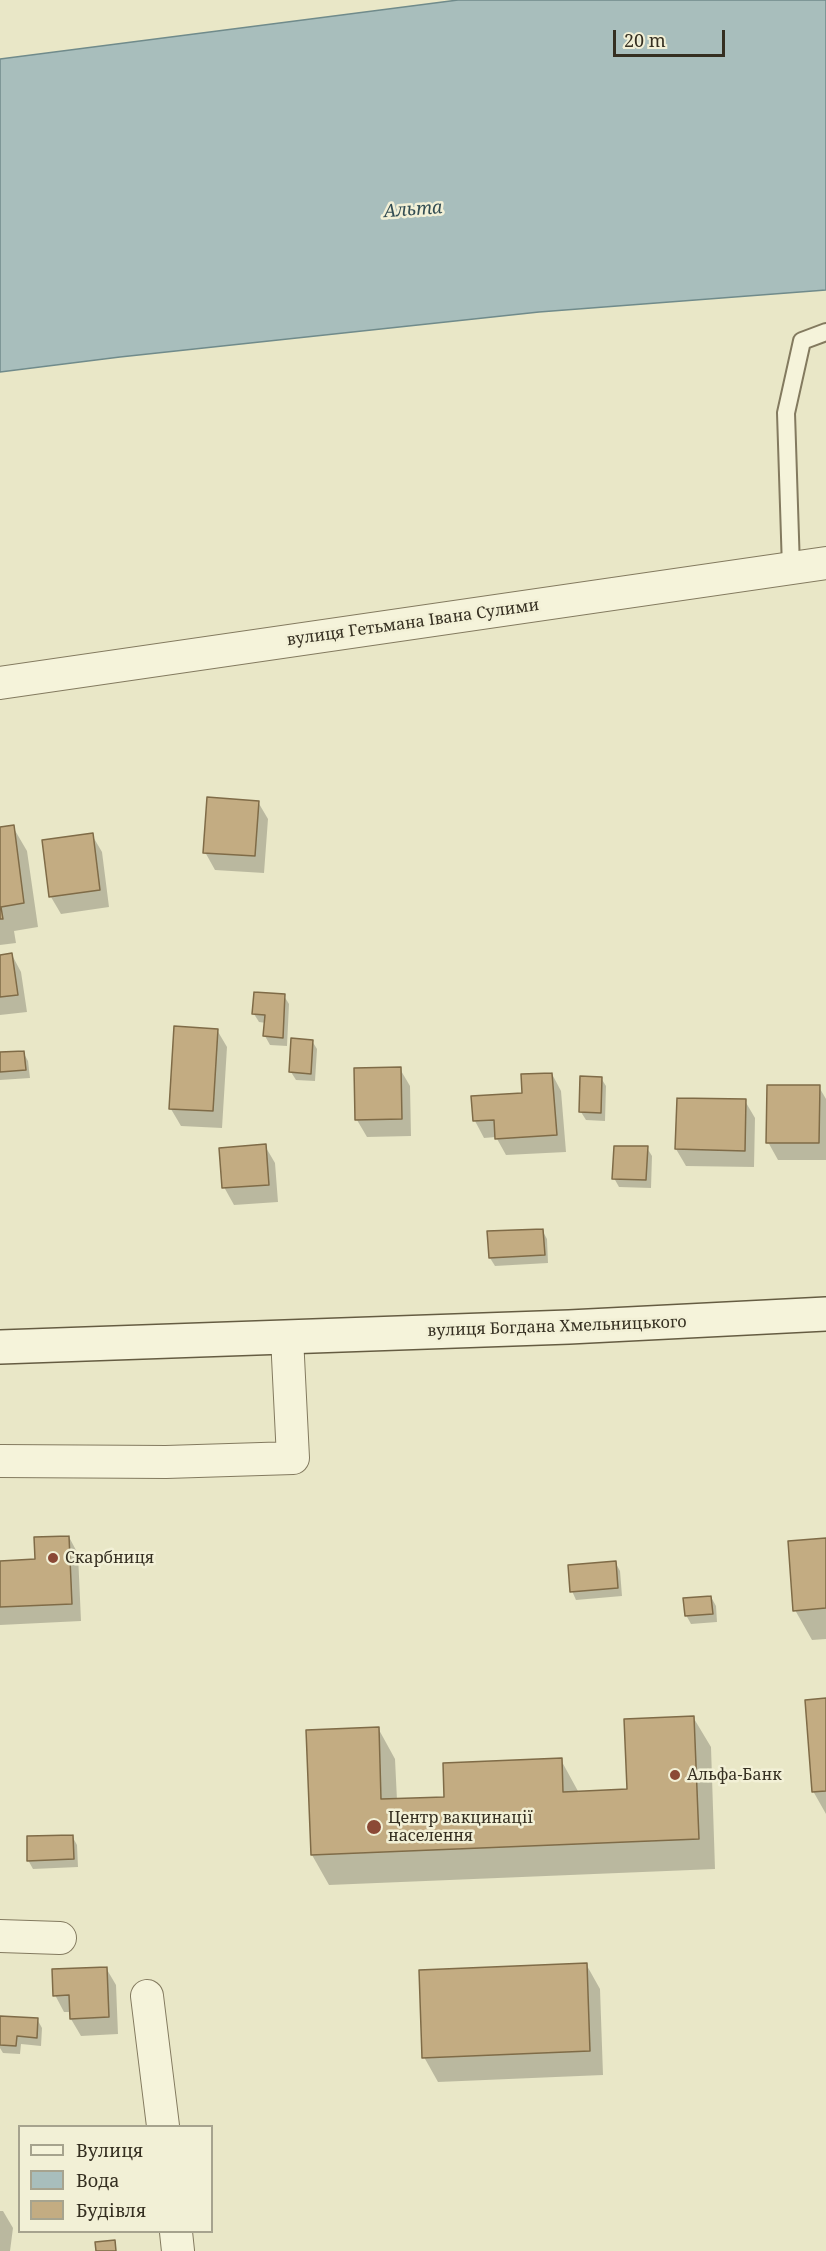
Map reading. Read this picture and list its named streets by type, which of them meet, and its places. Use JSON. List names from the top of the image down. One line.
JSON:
{"streets":{"main road":["вулиця Богдана Хмельницького"],"street":["вулиця Гетьмана Івана Сулими"]},"water":["Альта"],"places":["Скарбниця","Альфа-Банк","Центр вакцинації населення"],"legend":["Вулиця","Вода","Будівля"],"scale_bar":"20 m"}
